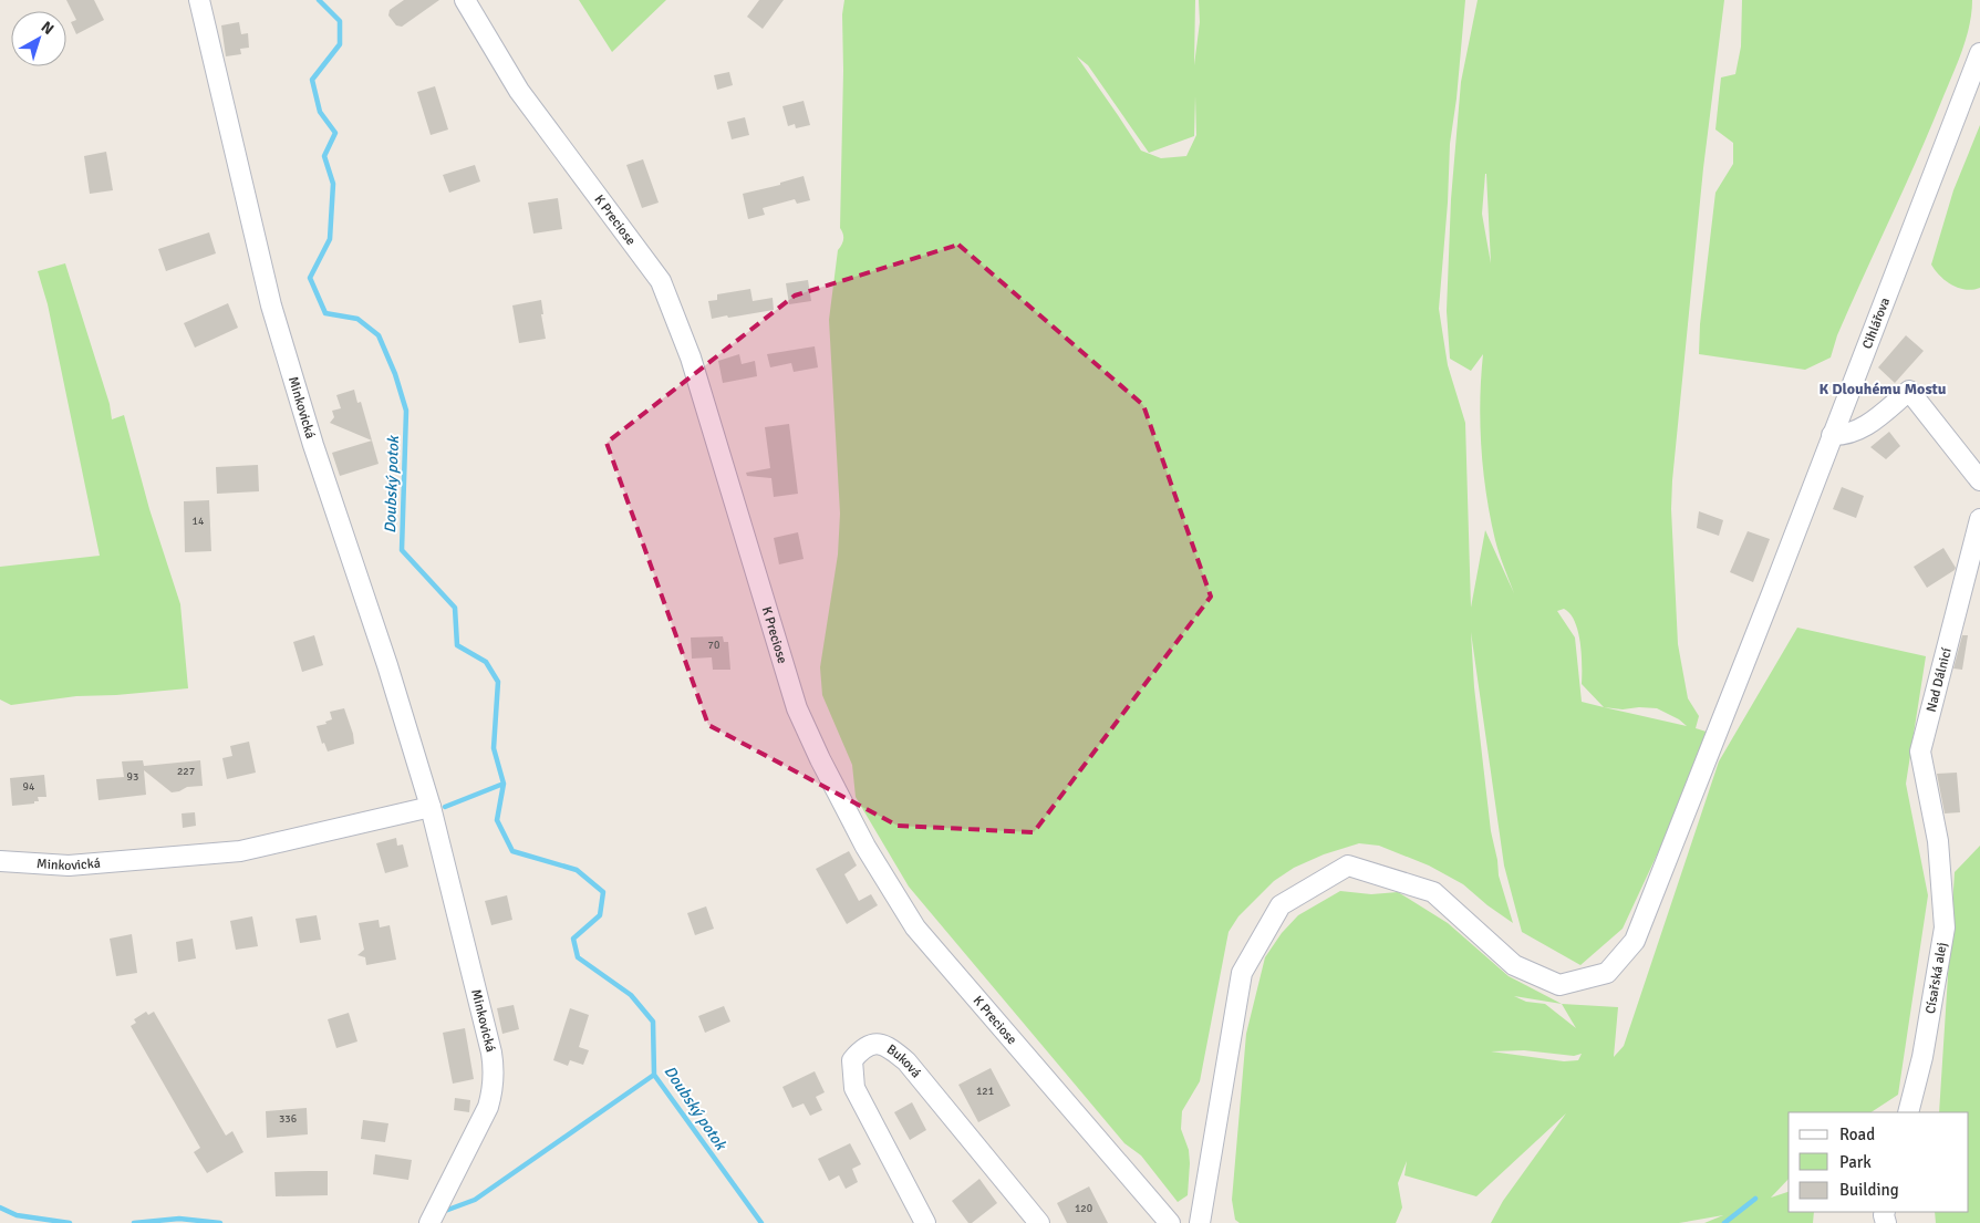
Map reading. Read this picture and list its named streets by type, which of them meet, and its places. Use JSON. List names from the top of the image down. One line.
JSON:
{"streets":{"street":["K Preciose","Cihlářova","Minkovická","Nad Dálnicí","Císařská alej","Buková"]},"crossings":[["Nad Dálnicí","Císařská alej"]],"districts":["K Dlouhému Mostu"],"water":["Doubský potok"],"house_numbers":["14","70","227","93","94","121","336","120"],"legend":["Road","Park","Building"],"north":"top right"}
